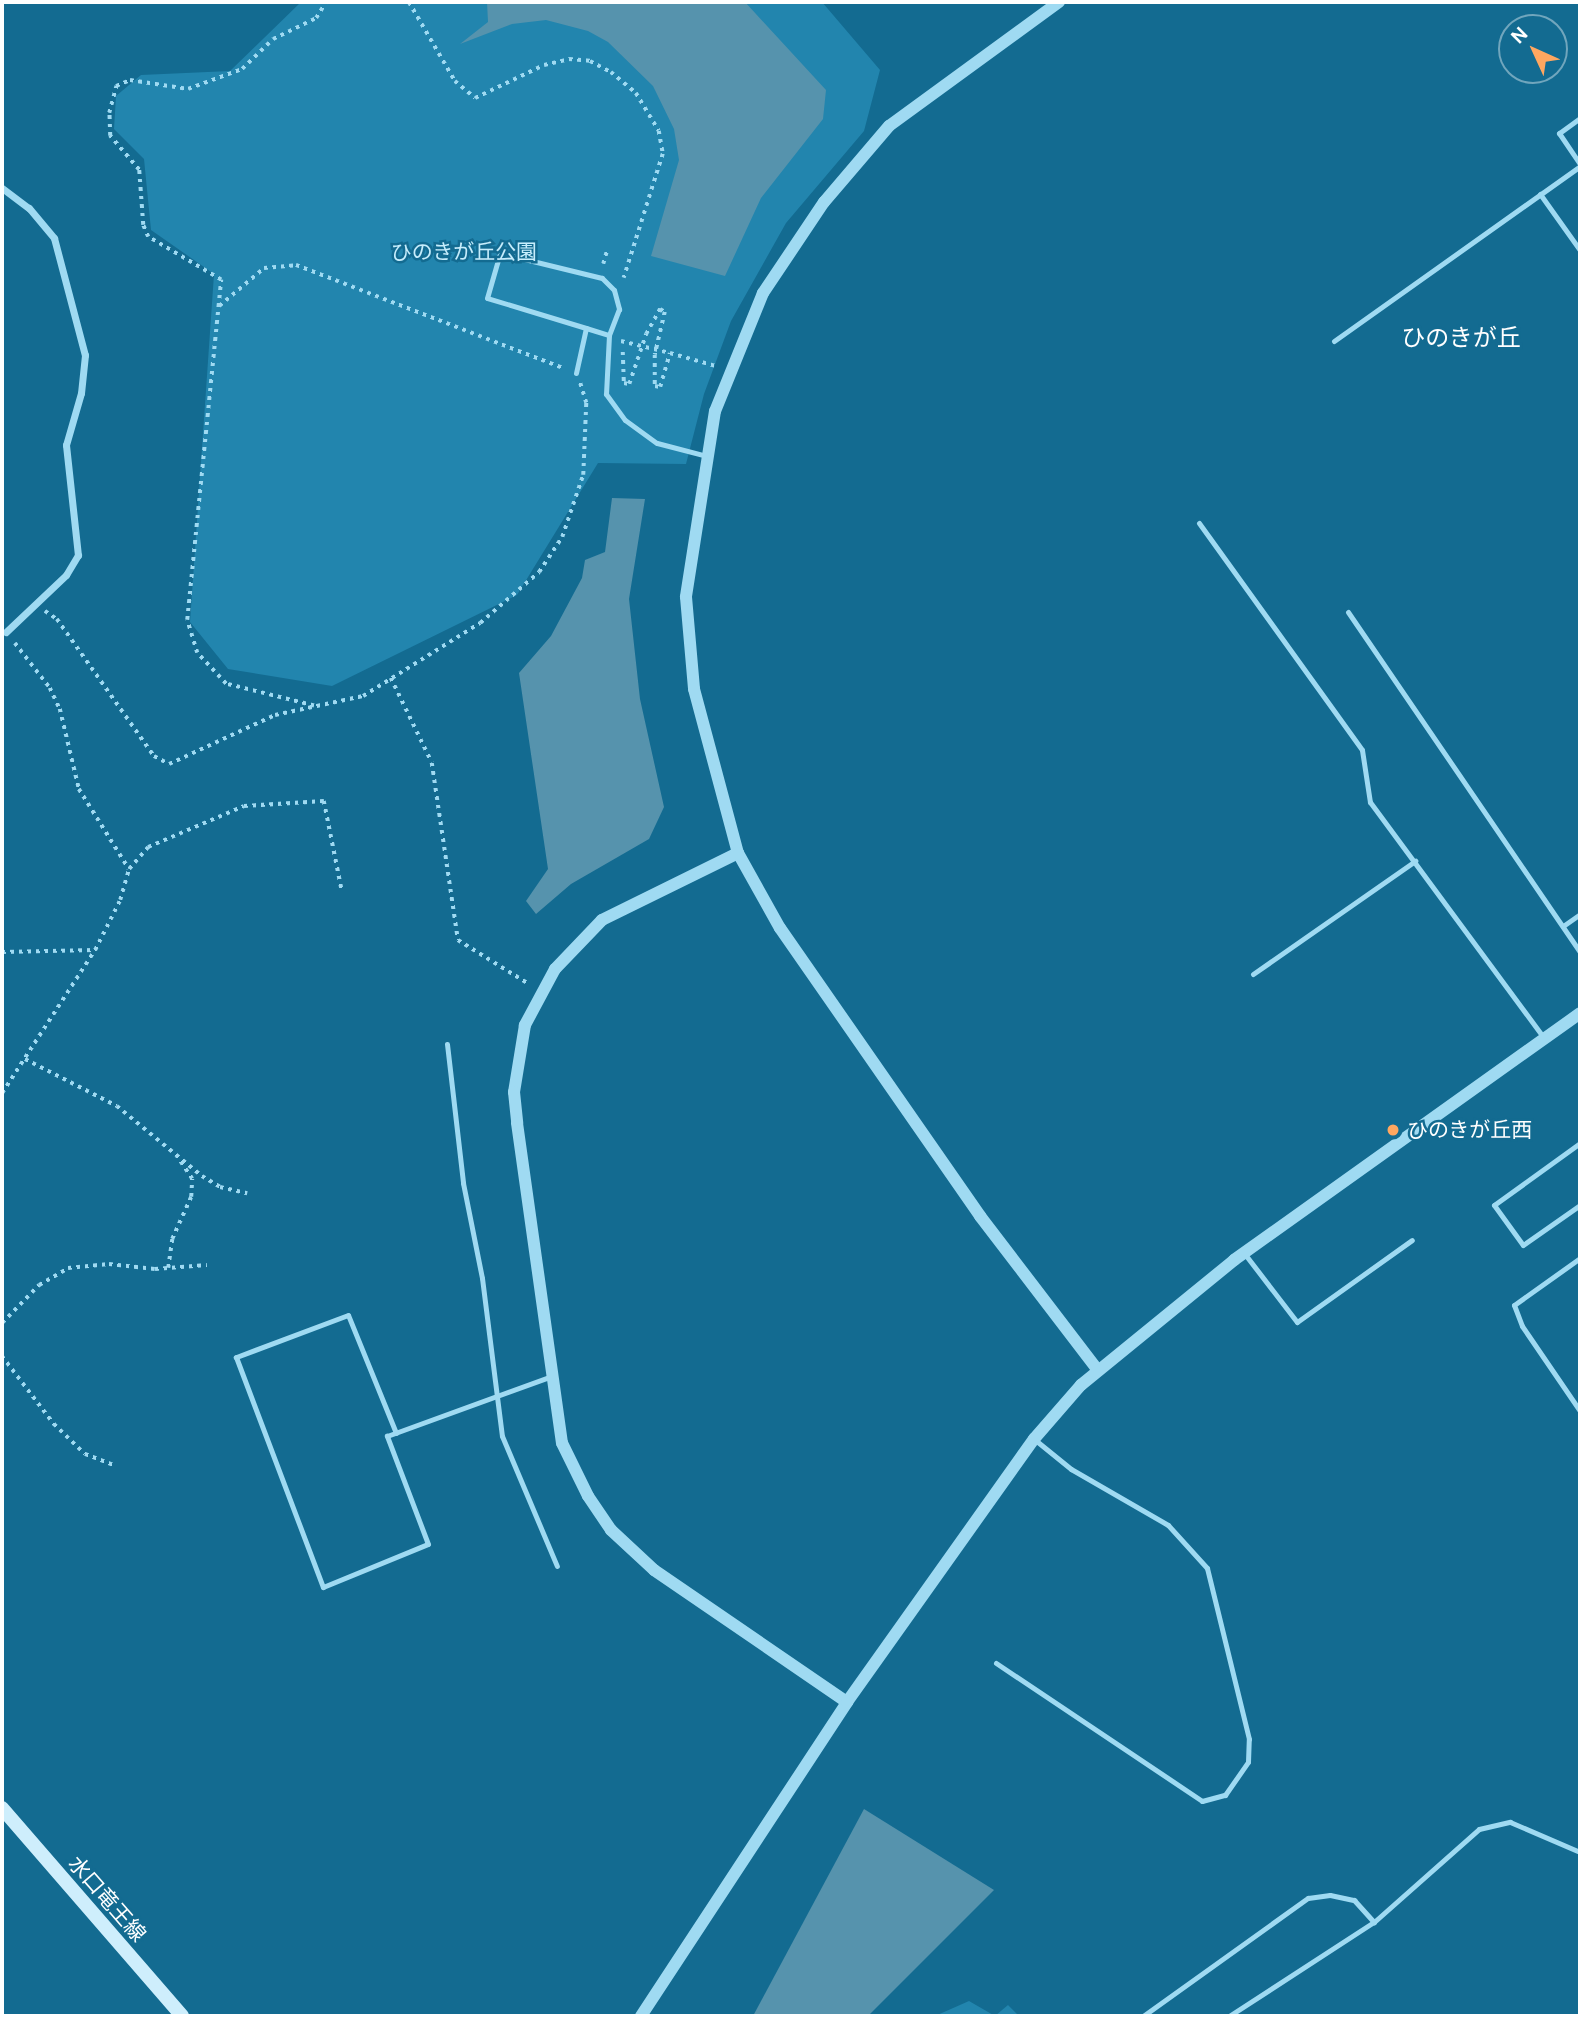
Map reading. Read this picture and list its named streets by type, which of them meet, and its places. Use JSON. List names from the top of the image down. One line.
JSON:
{"streets":{"main road":["水口竜王線"]},"districts":["ひのきが丘"],"parks":["ひのきが丘公園"],"places":["ひのきが丘西"],"north":"top left"}
